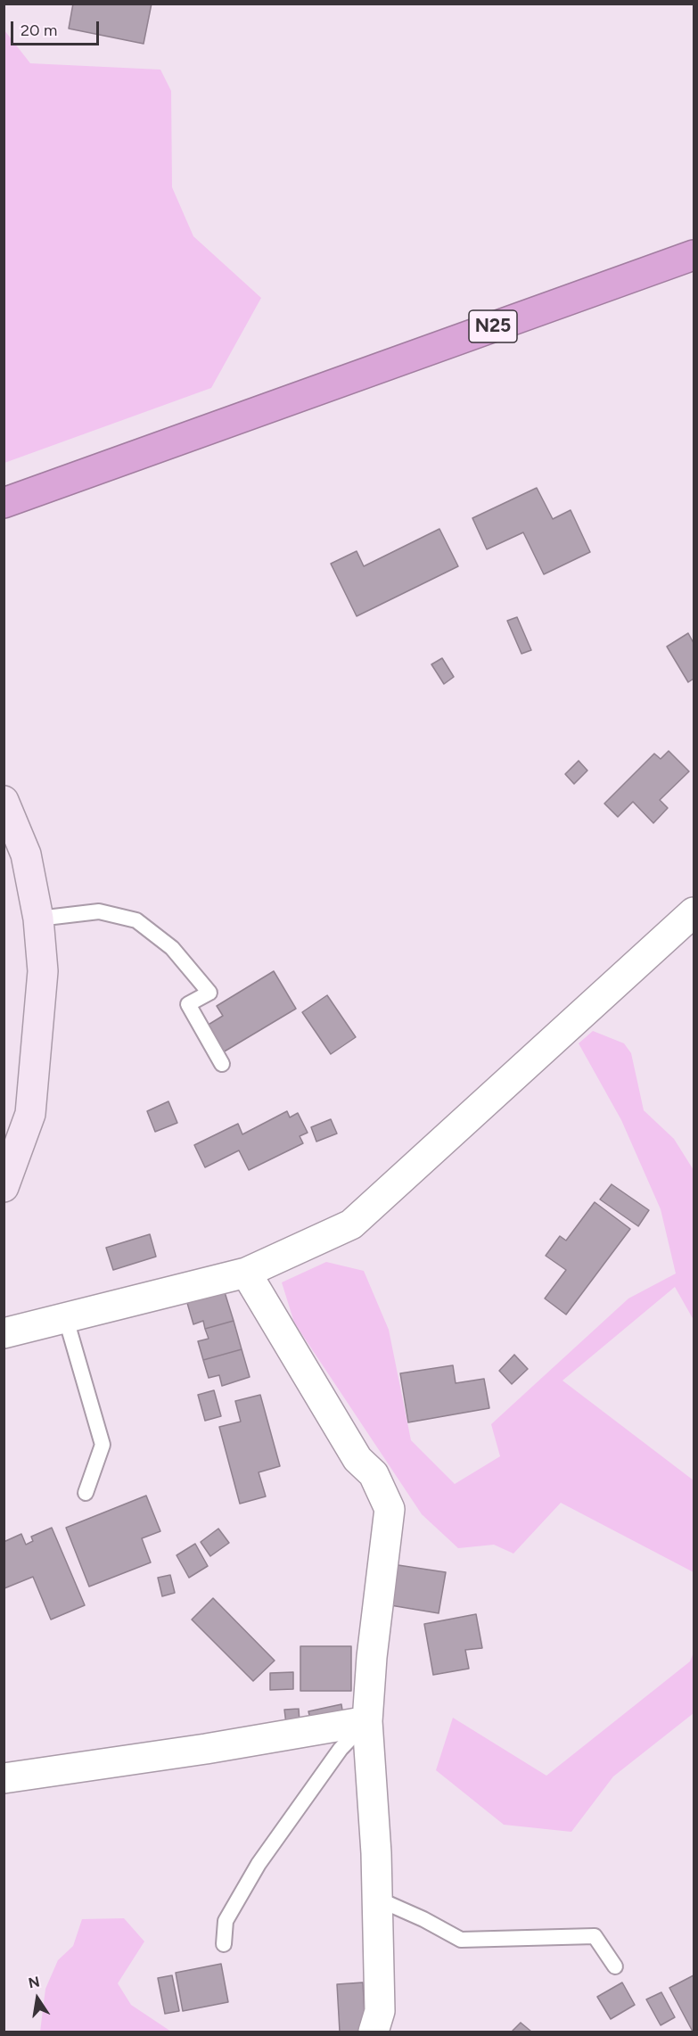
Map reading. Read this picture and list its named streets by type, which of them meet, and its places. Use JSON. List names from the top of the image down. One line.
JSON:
{"streets":{"highway":["N25"]},"scale_bar":"20 m","north":"top"}
